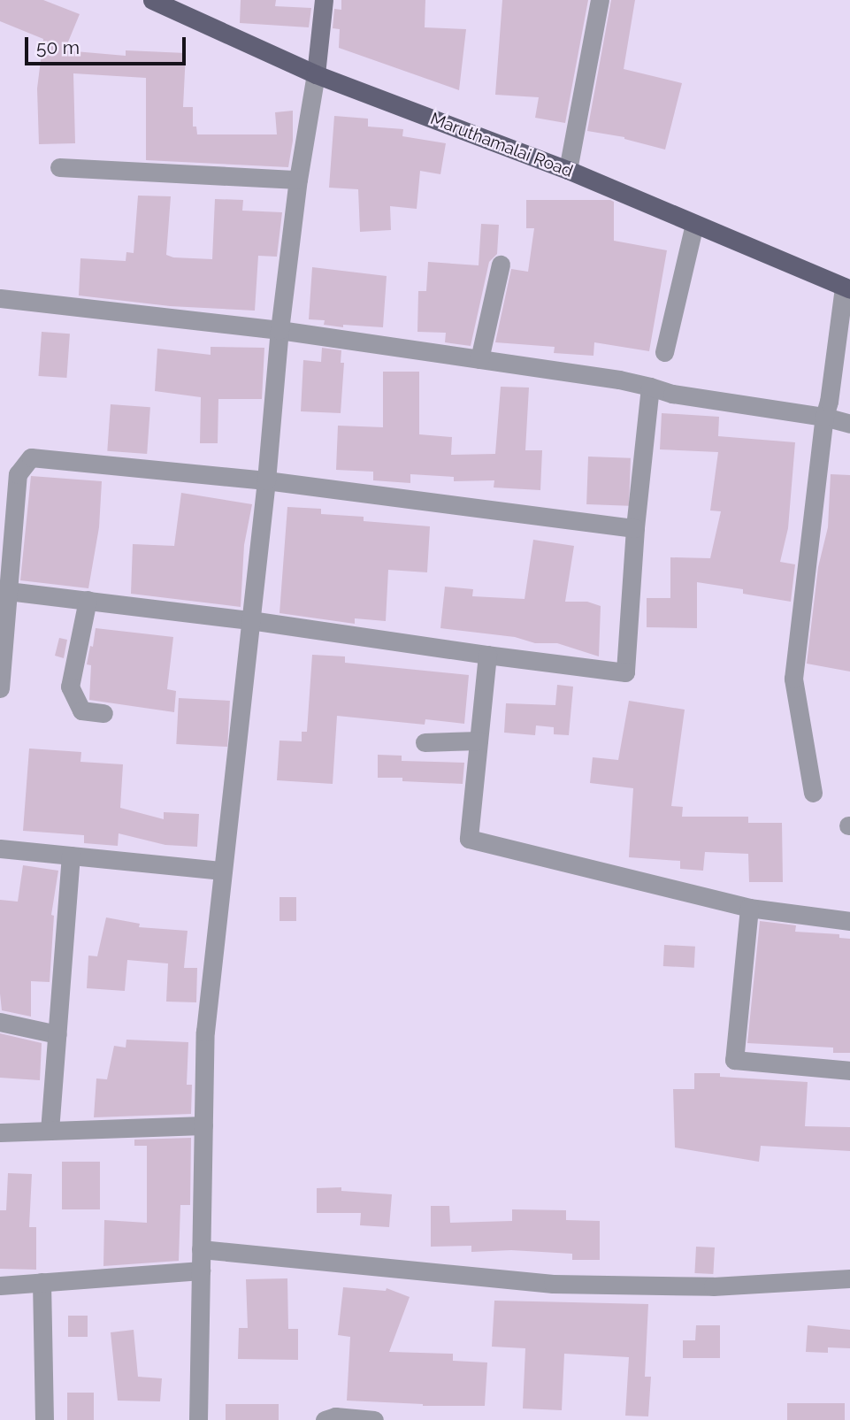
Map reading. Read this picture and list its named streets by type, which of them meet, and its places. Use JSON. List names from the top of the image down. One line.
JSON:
{"streets":{"main road":["Maruthamalai Road"]},"scale_bar":"50 m"}
